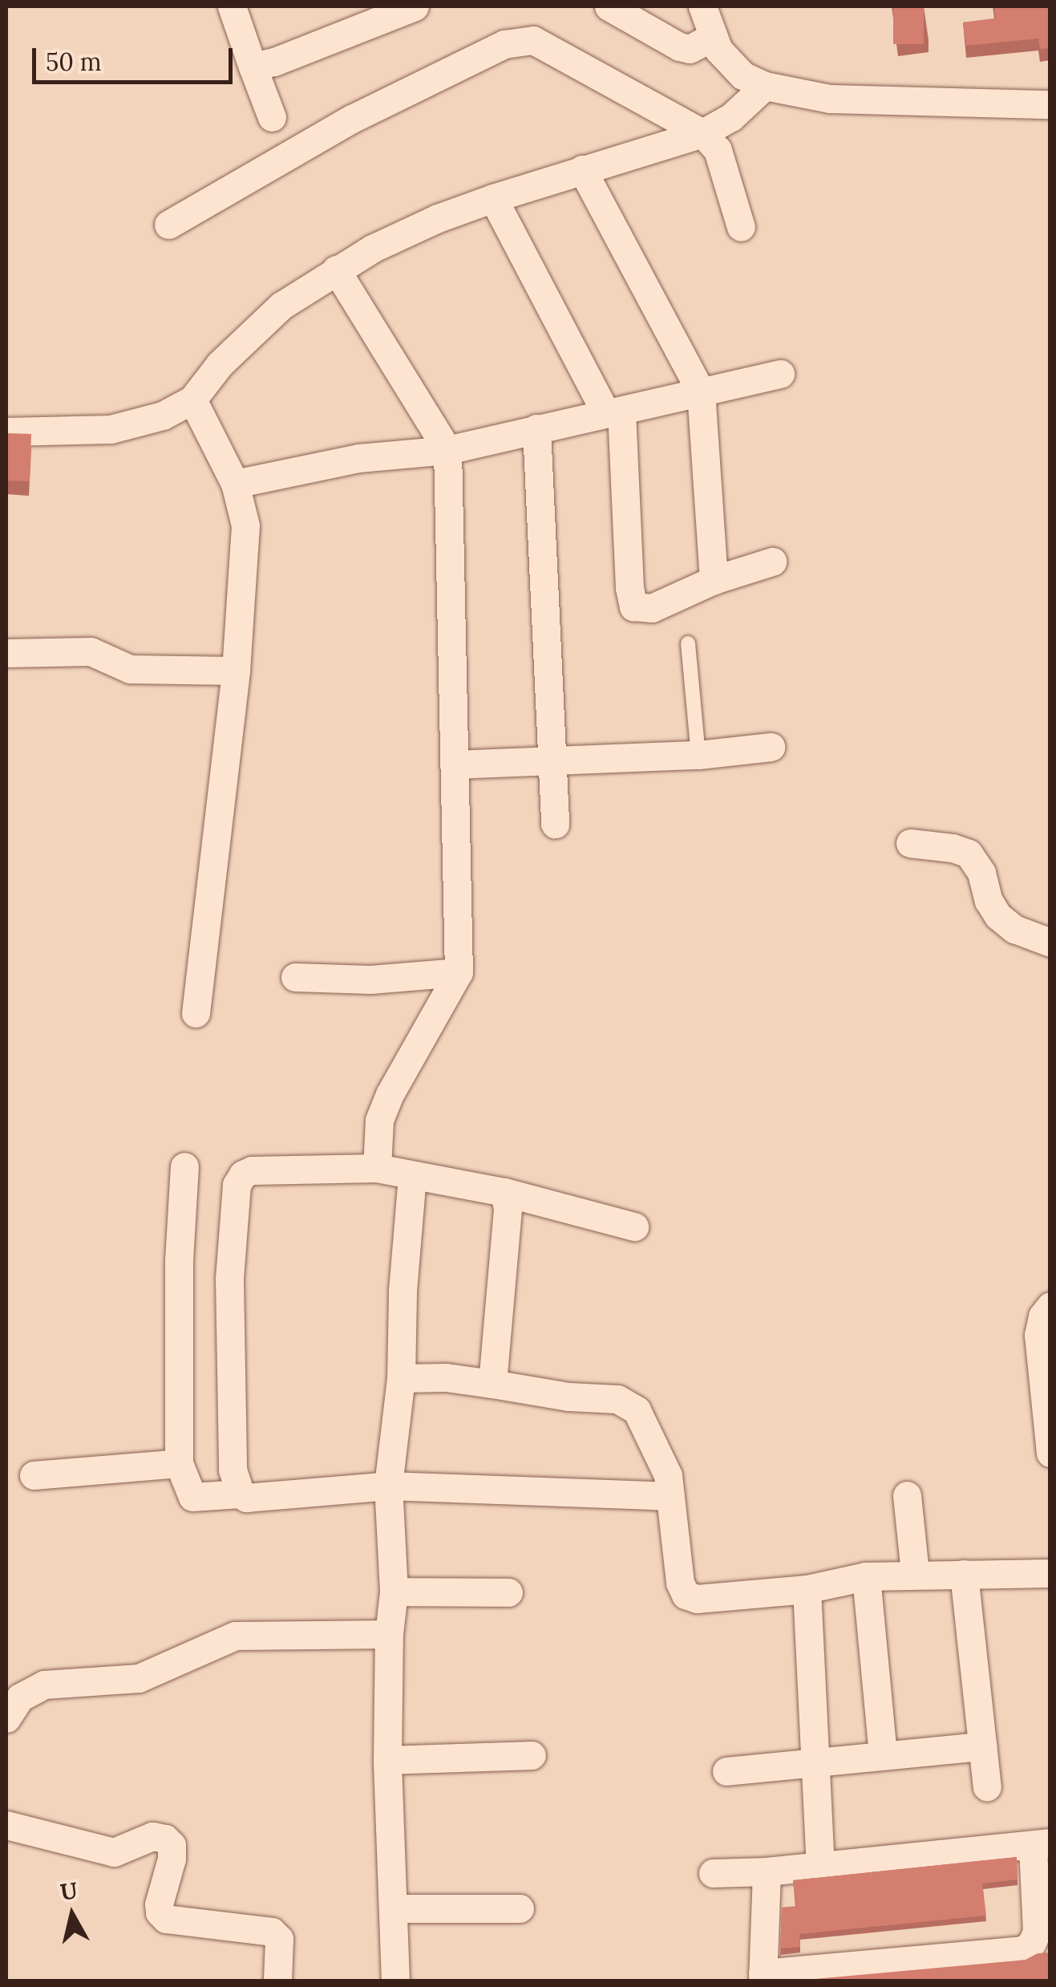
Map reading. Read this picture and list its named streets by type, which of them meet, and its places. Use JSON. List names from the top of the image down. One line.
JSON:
{"scale_bar":"50 m","north":"top"}
